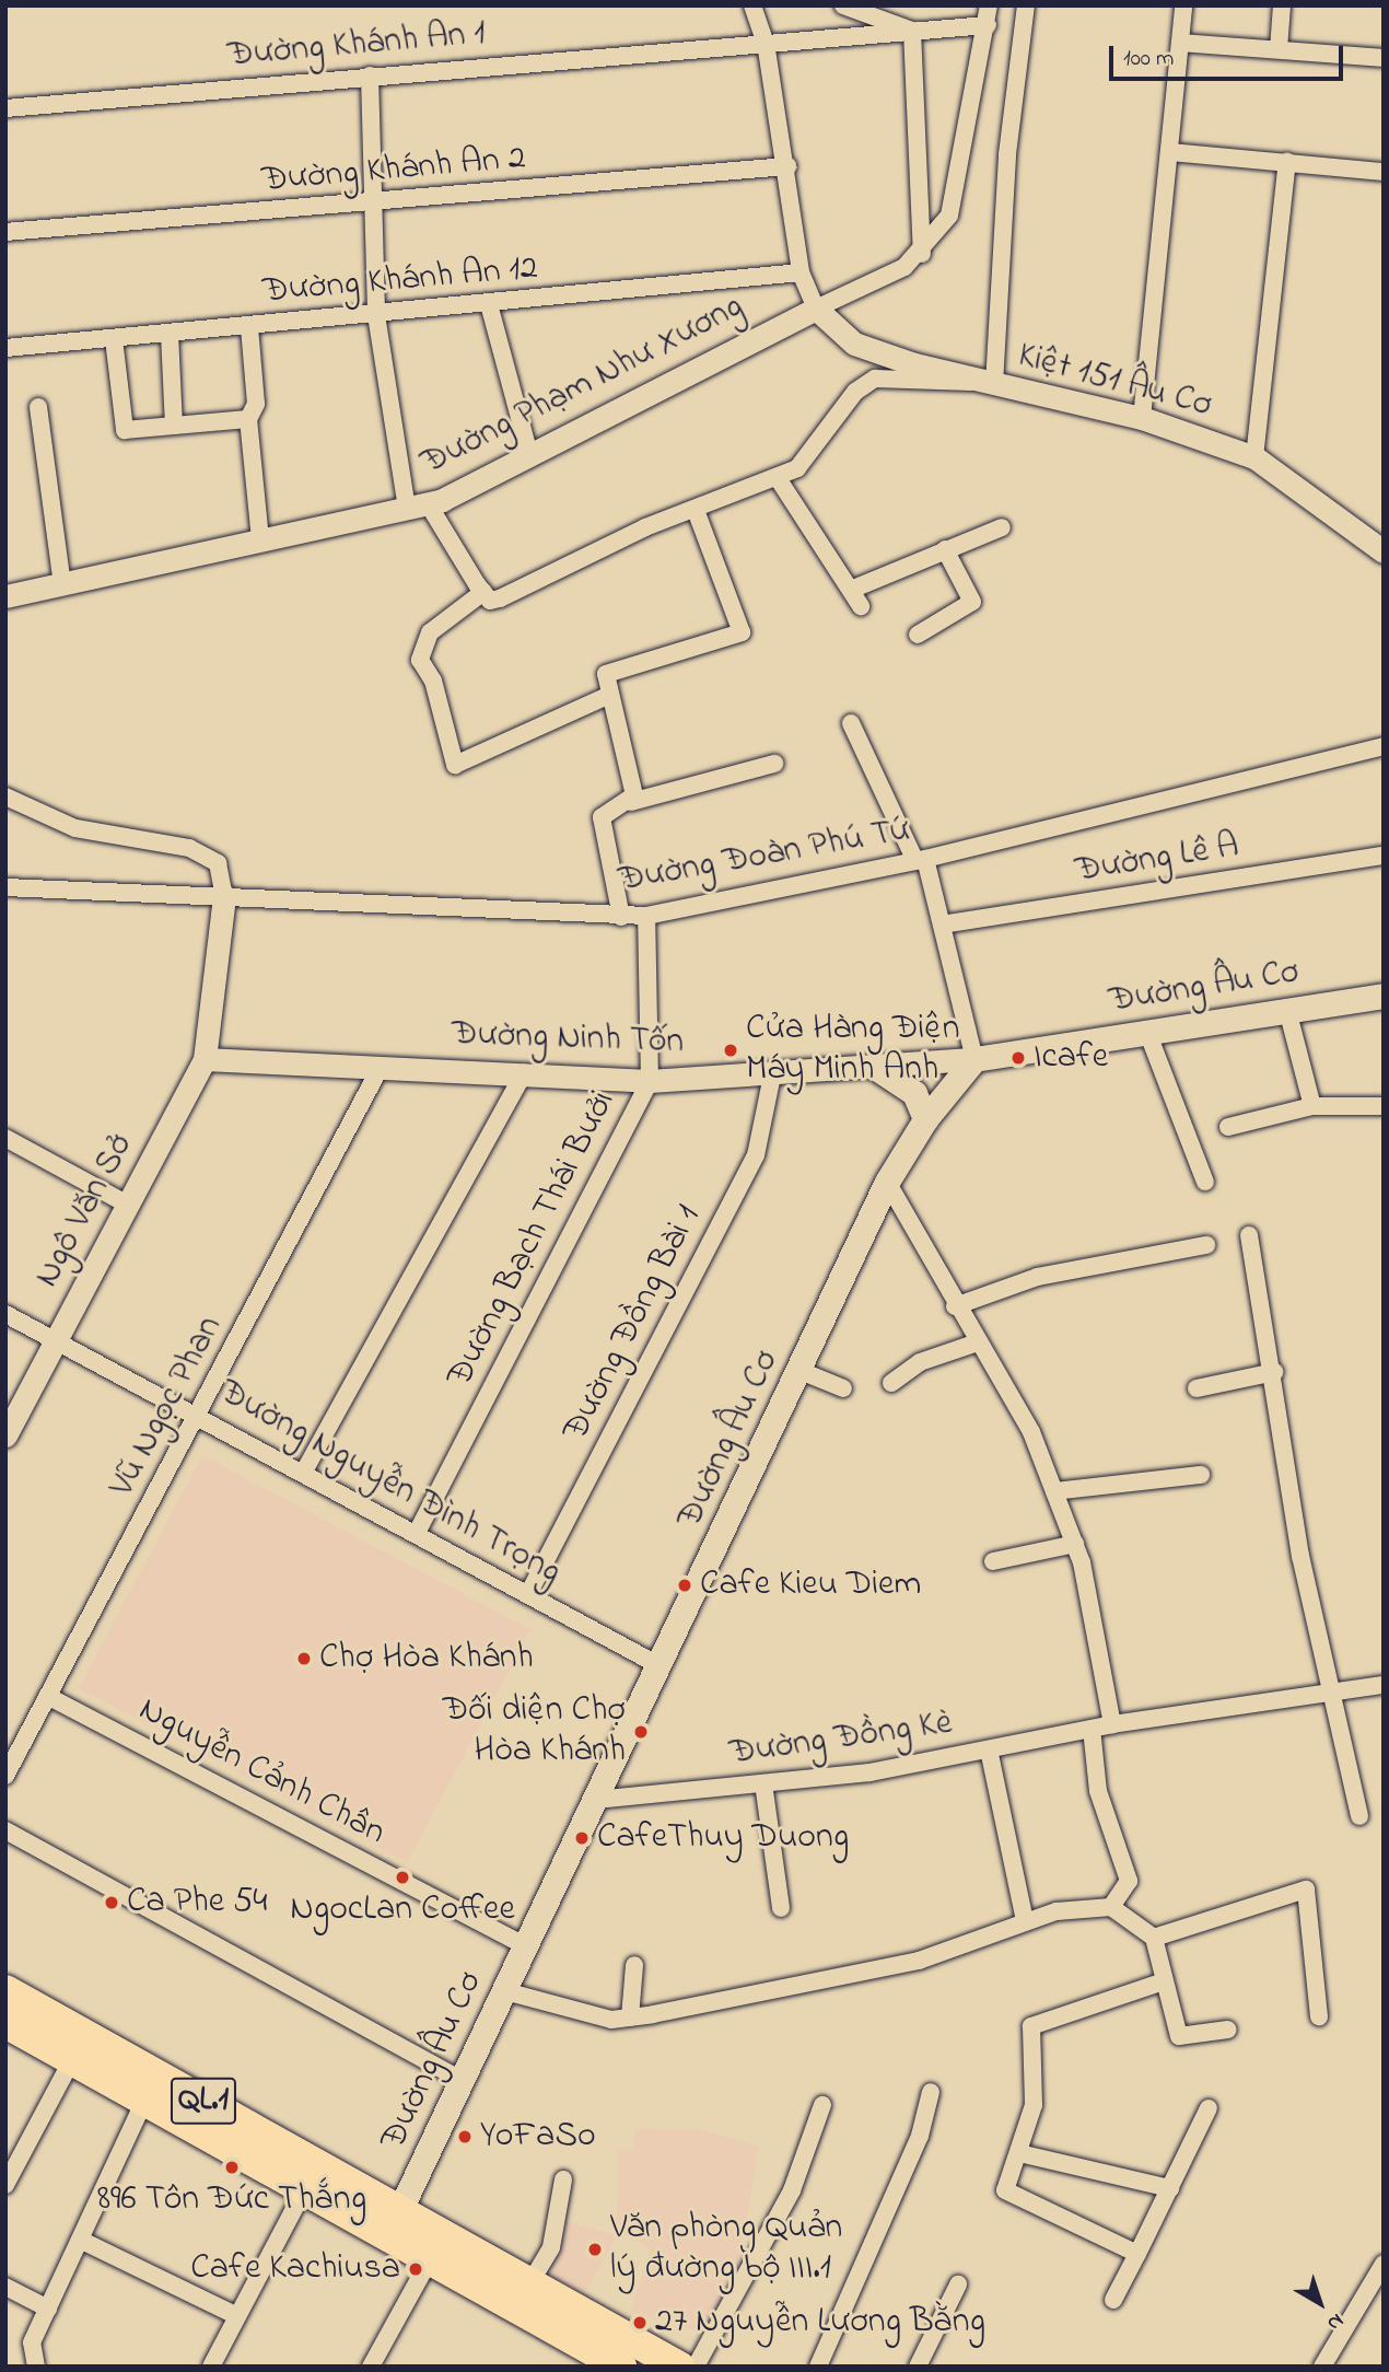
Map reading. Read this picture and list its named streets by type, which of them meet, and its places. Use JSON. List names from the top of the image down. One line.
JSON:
{"streets":{"highway":["QL.1"],"main road":["Đường Âu Cơ"],"street":["Đường Khánh An 1","Đường Khánh An 2","Đường Khánh An 12","Kiệt 151 Âu Cơ","Đường Phạm Như Xương","Đường Đoàn Phú Tứ","Đường Lê A","Đường Ninh Tốn","Ngô Văn Sở","Đường Bạch Thái Bưởi","Đường Đồng Bài 1","Vũ Ngọc Phan","Đường Nguyễn Đình Trọng","Đường Đồng Kè","Nguyễn Cảnh Chân"]},"crossings":[["Đường Khánh An 1","Đường Phạm Như Xương"],["Kiệt 151 Âu Cơ","Đường Phạm Như Xương"],["Đường Đoàn Phú Tứ","Đường Bạch Thái Bưởi"],["Đường Âu Cơ","Đường Ninh Tốn"],["Đường Âu Cơ","Đường Nguyễn Đình Trọng"],["Đường Âu Cơ","Đường Đồng Kè"],["Đường Âu Cơ","Nguyễn Cảnh Chân"],["Đường Âu Cơ","QL.1"],["Đường Ninh Tốn","Ngô Văn Sở"],["Đường Ninh Tốn","Đường Bạch Thái Bưởi"],["Đường Ninh Tốn","Đường Đồng Bài 1"],["Đường Ninh Tốn","Vũ Ngọc Phan"],["Ngô Văn Sở","Đường Nguyễn Đình Trọng"],["Đường Bạch Thái Bưởi","Đường Nguyễn Đình Trọng"],["Đường Đồng Bài 1","Đường Nguyễn Đình Trọng"],["Vũ Ngọc Phan","Đường Nguyễn Đình Trọng"],["Vũ Ngọc Phan","Nguyễn Cảnh Chân"]],"places":["Cửa Hàng Điện Máy Minh Anh","Icafe","Cafe Kieu Diem","Chợ Hòa Khánh","Đối diện Chợ Hòa Khánh","CafeThuy Duong","NgocLan Coffee","Ca Phe 54","YoFaSo","896 Tôn Đức Thắng","Văn phòng Quản lý đường bộ III.1","Cafe Kachiusa","27 Nguyễn Lương Bằng"],"scale_bar":"100 m","north":"bottom right"}
